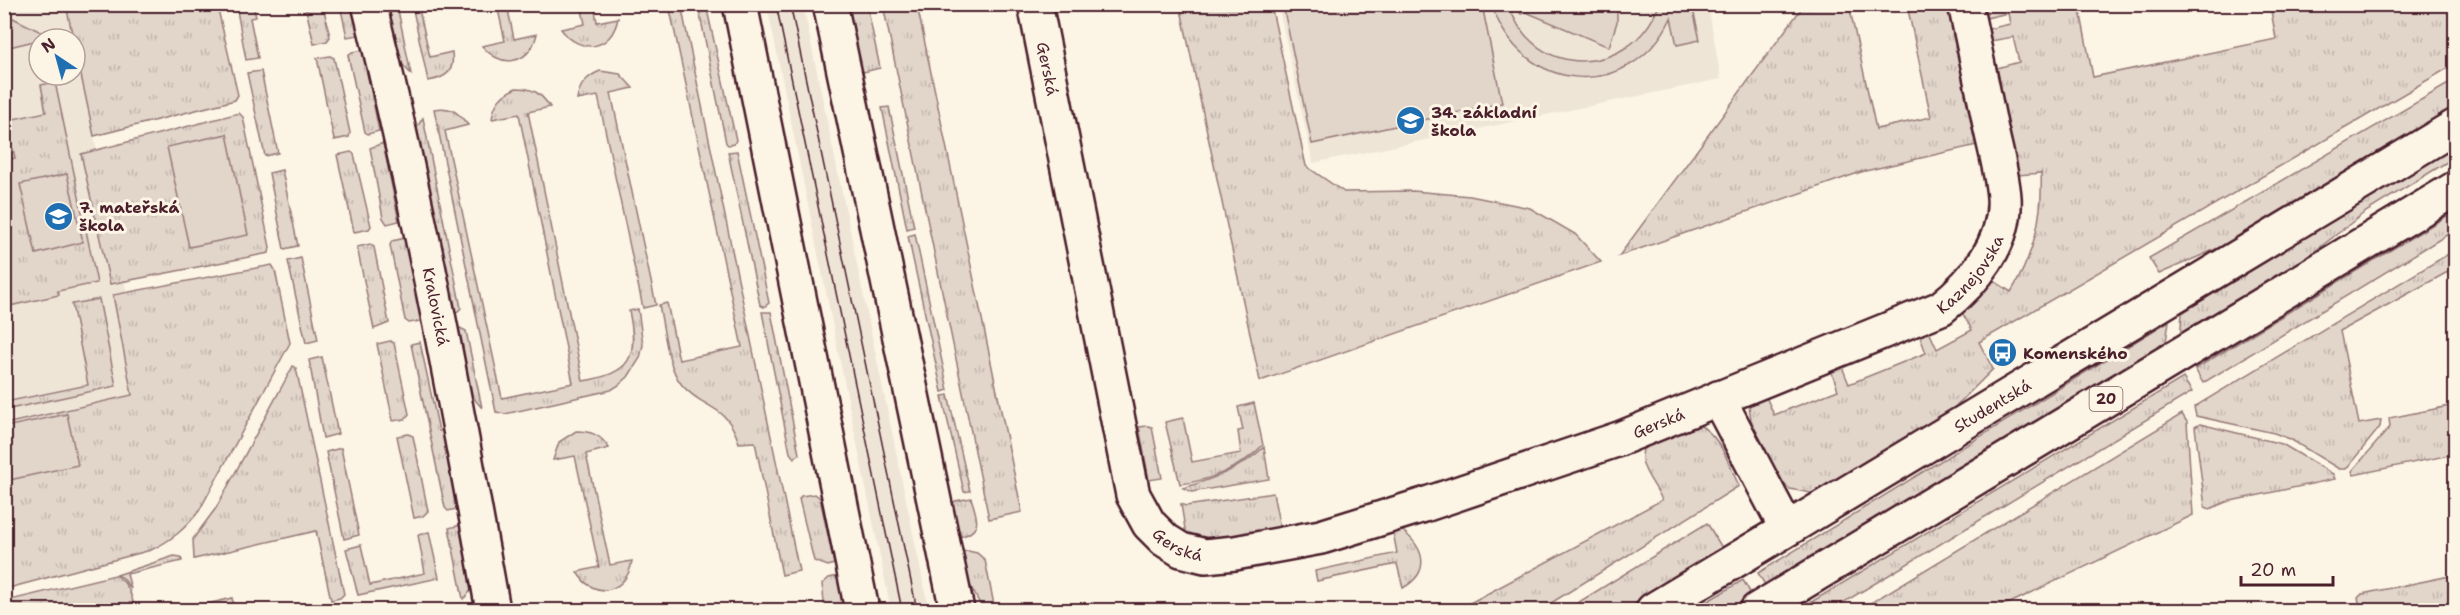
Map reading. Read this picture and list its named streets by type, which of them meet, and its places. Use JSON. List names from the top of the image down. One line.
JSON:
{"streets":{"street":["Gerská","Kaznejovska","Kralovická","20","Studentská"]},"crossings":[["Gerská","Kaznejovska"]],"places":{"school or university":["34. základní škola","7. mateřská škola"],"bus stop":["Komenského"]},"scale_bar":"20 m","north":"top left"}
